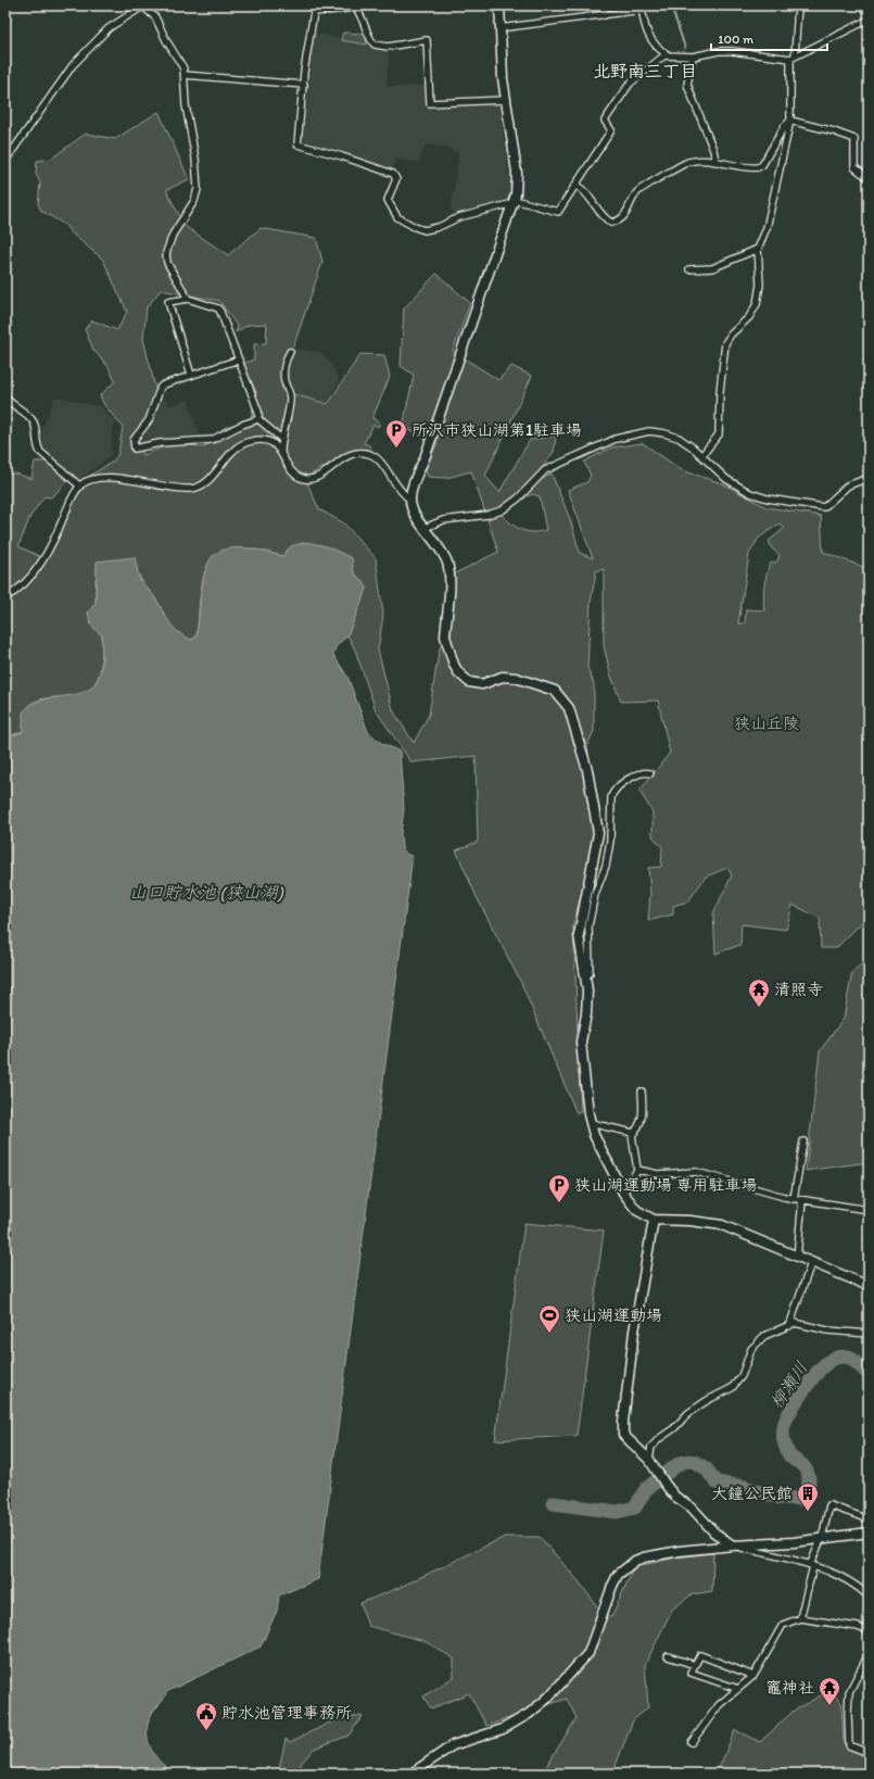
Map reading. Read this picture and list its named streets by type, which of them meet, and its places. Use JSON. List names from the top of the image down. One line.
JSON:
{"districts":["北野南三丁目"],"water":["山口貯水池 (狭山湖)","柳瀬川"],"parks":["狭山丘陵"],"places":{"parking":["所沢市狭山湖第1駐車場","狭山湖運動場 専用駐車場"],"temple":["清照寺","竈神社"],"sports":["狭山湖運動場"],"building":["大鐘公民館"],"public building":["貯水池管理事務所"]},"scale_bar":"100 m"}
